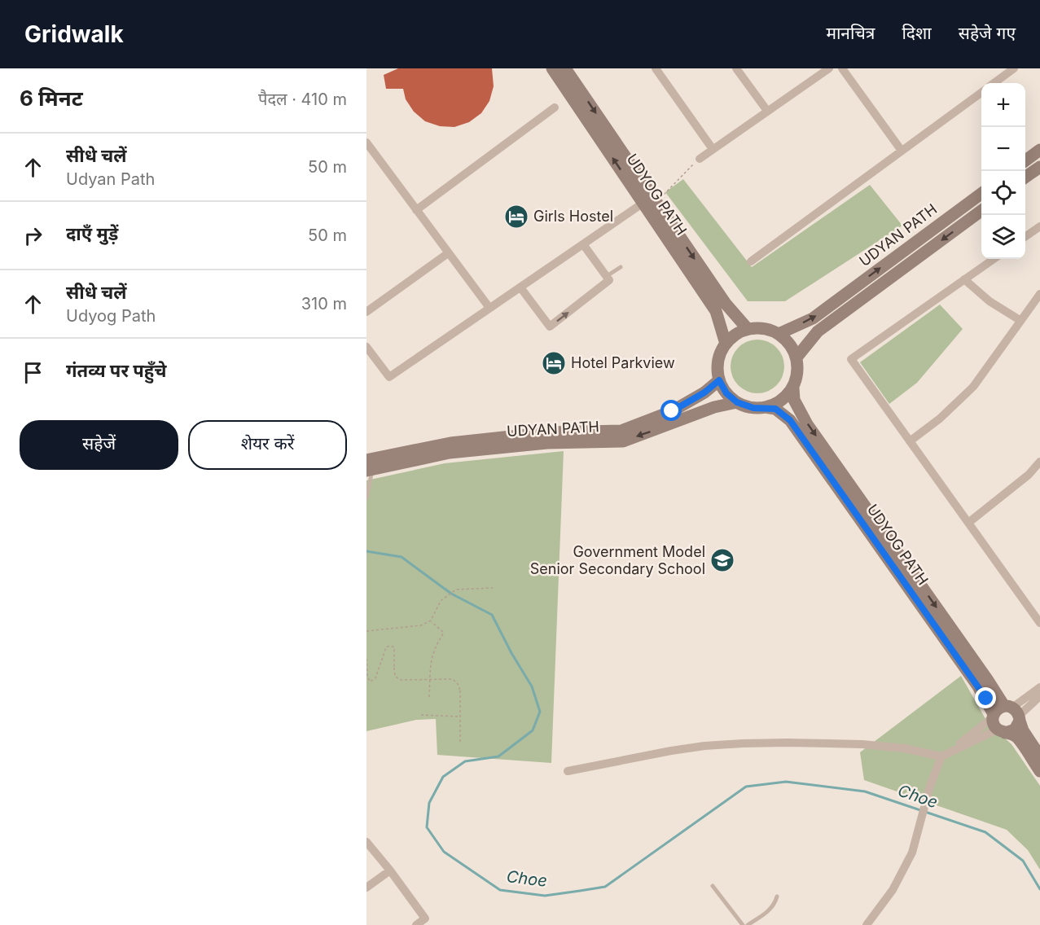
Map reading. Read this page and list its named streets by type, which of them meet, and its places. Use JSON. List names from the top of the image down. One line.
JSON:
{"streets":{"main road":["UDYOG PATH","UDYAN PATH"]},"crossings":[["UDYOG PATH","UDYAN PATH"]],"water":["Choe"],"places":{"hotel":["Girls Hostel","Hotel Parkview"],"school or university":["Government Model Senior Secondary School"]},"page":{"header":"Gridwalk","nav":["मानचित्र","दिशा","सहेजे गए"],"heading":["6 मिनट","पैदल · 410 m"],"map_buttons":["+","−"],"list":[["सीधे चलें","Udyan Path","50 m"],["दाएँ मुड़ें","50 m"],["सीधे चलें","Udyog Path","310 m"],"गंतव्य पर पहुँचे"],"buttons":["सहेजें","शेयर करें"]}}
